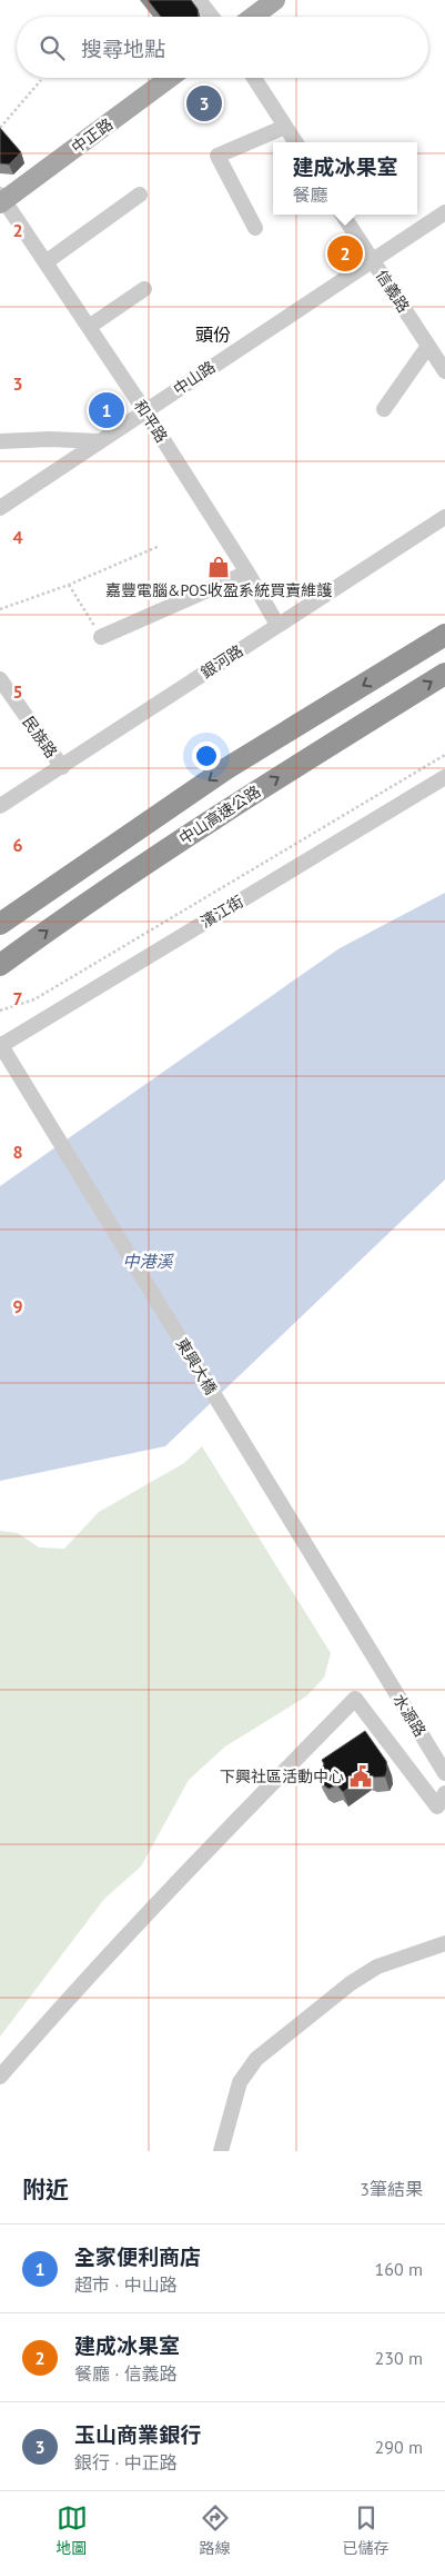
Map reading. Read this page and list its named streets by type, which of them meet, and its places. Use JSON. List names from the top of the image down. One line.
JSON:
{"streets":{"highway":["中山高速公路"],"main road":["中正路"],"street":["信義路","中山路","和平路","銀河路","民族路","濱江街","東興大橋","水源路"]},"crossings":[["中正路","和平路"],["信義路","中山路"],["中山路","和平路"],["和平路","銀河路"],["銀河路","民族路"],["濱江街","東興大橋"],["東興大橋","水源路"]],"districts":["頭份"],"water":["中港溪"],"places":{"shop":["嘉豐電腦&POS收盈系統買賣維護"],"public building":["下興社區活動中心"]},"page":{"search":"搜尋地點","pins":["3","2","1"],"popup":["建成冰果室","餐廳"],"heading":["附近","3筆結果"],"list":[{"mark":"1","name":"全家便利商店","note":"超市 · 中山路","value":"160 m"},{"mark":"2","name":"建成冰果室","note":"餐廳 · 信義路","value":"230 m"},{"mark":"3","name":"玉山商業銀行","note":"銀行 · 中正路","value":"290 m"}],"nav":["地圖","路線","已儲存"]},"grid":{"rows":["2","3","4","5","6","7","8","9"]}}
